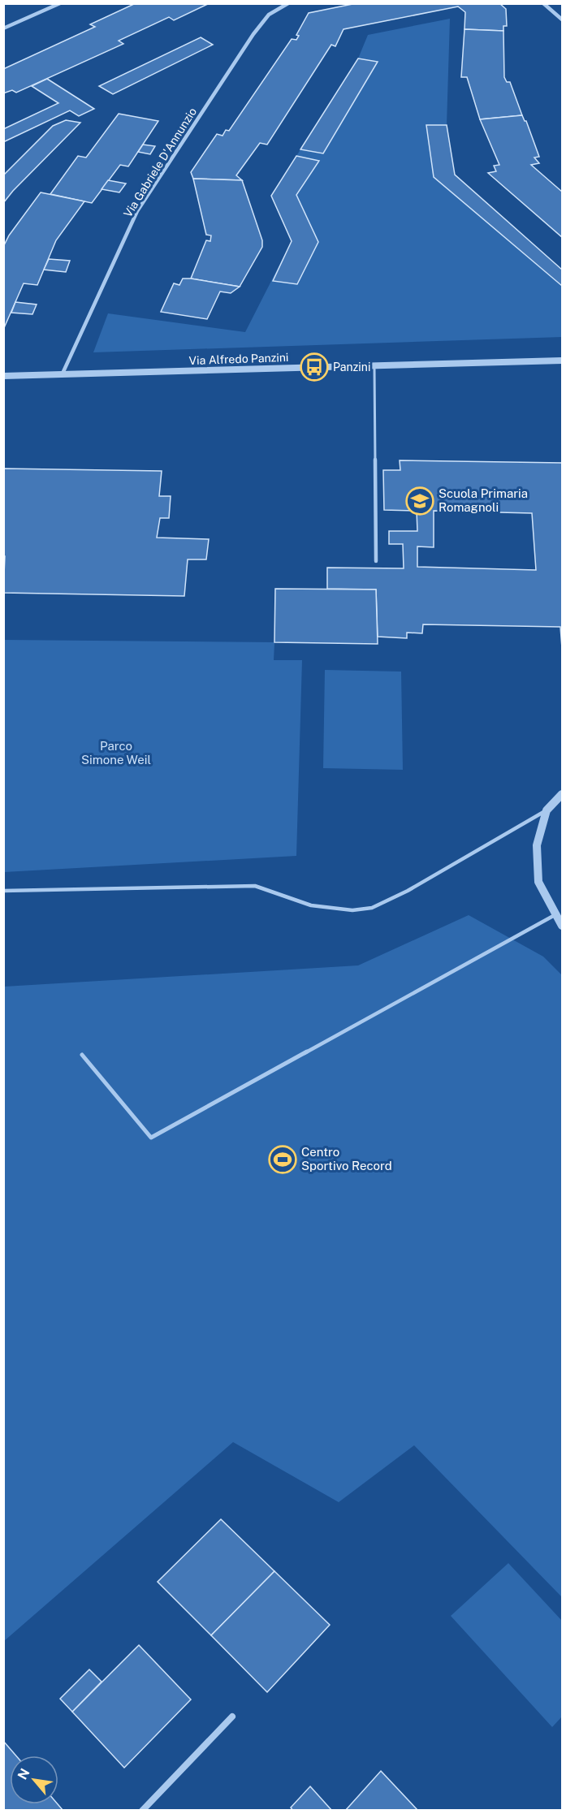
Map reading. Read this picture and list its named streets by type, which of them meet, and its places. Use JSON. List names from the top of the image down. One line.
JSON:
{"streets":{"street":["Via Gabriele D'Annunzio","Via Alfredo Panzini"]},"crossings":[["Via Gabriele D'Annunzio","Via Alfredo Panzini"]],"parks":["Parco Simone Weil"],"places":{"bus stop":["Panzini"],"school or university":["Scuola Primaria Romagnoli"],"sports":["Centro Sportivo Record"]},"north":"top left"}
